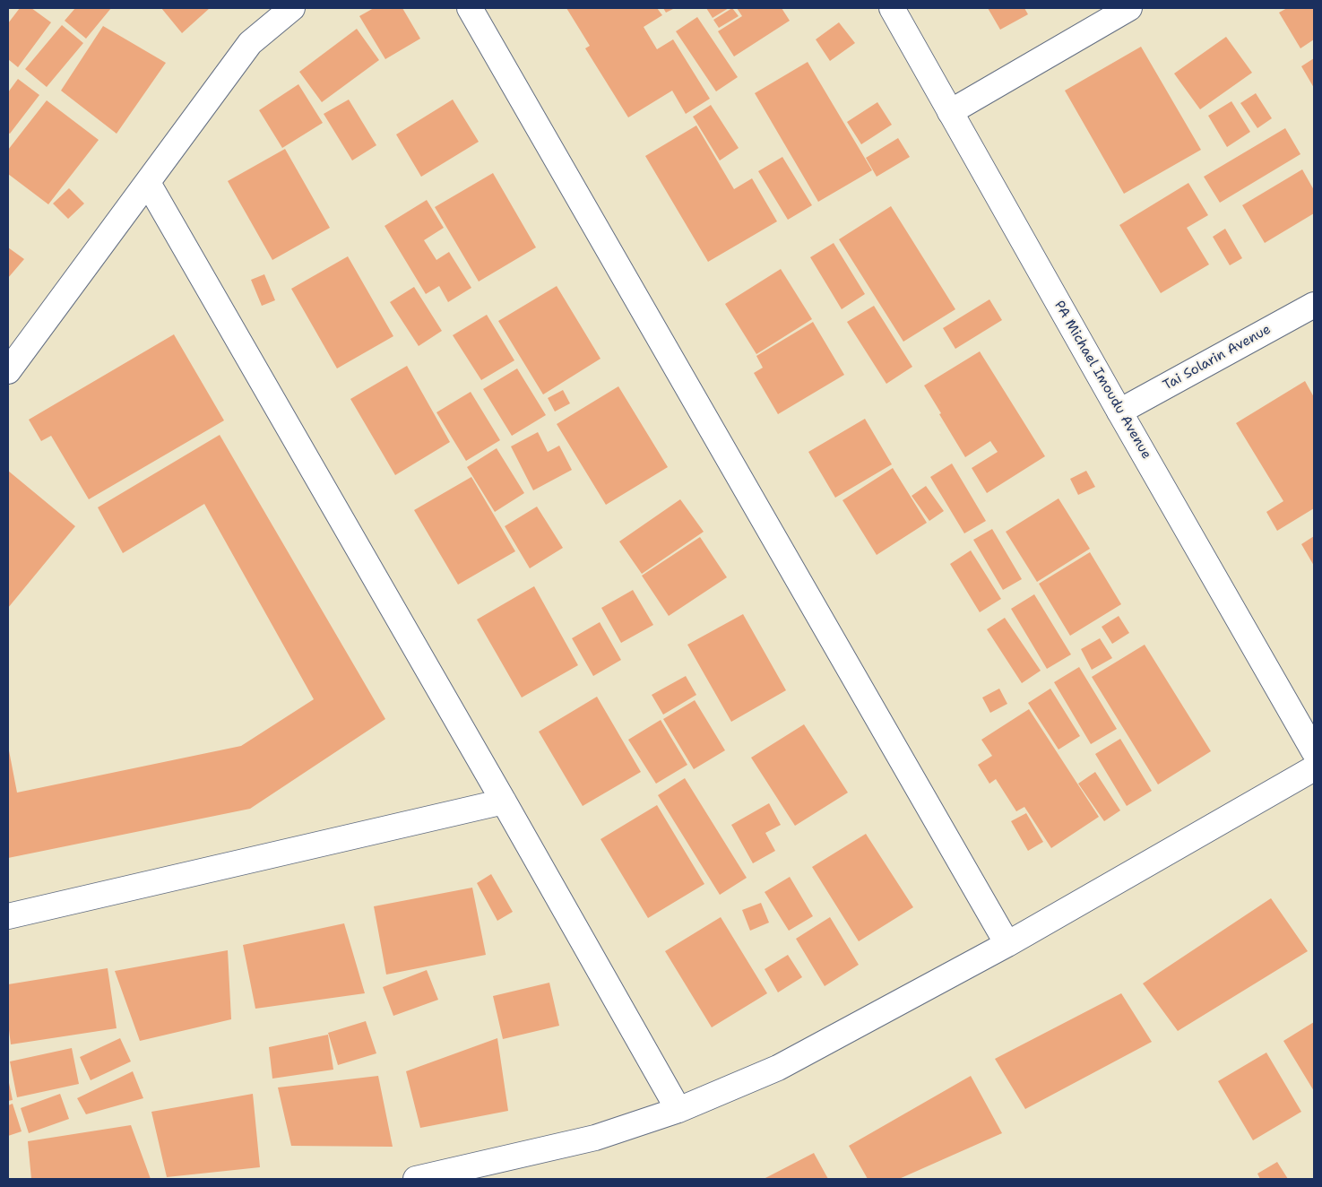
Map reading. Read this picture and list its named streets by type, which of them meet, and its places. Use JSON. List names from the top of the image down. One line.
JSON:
{"streets":{"street":["Tai Solarin Avenue","PA Michael Imoudu Avenue"]},"crossings":[["Tai Solarin Avenue","PA Michael Imoudu Avenue"]]}
